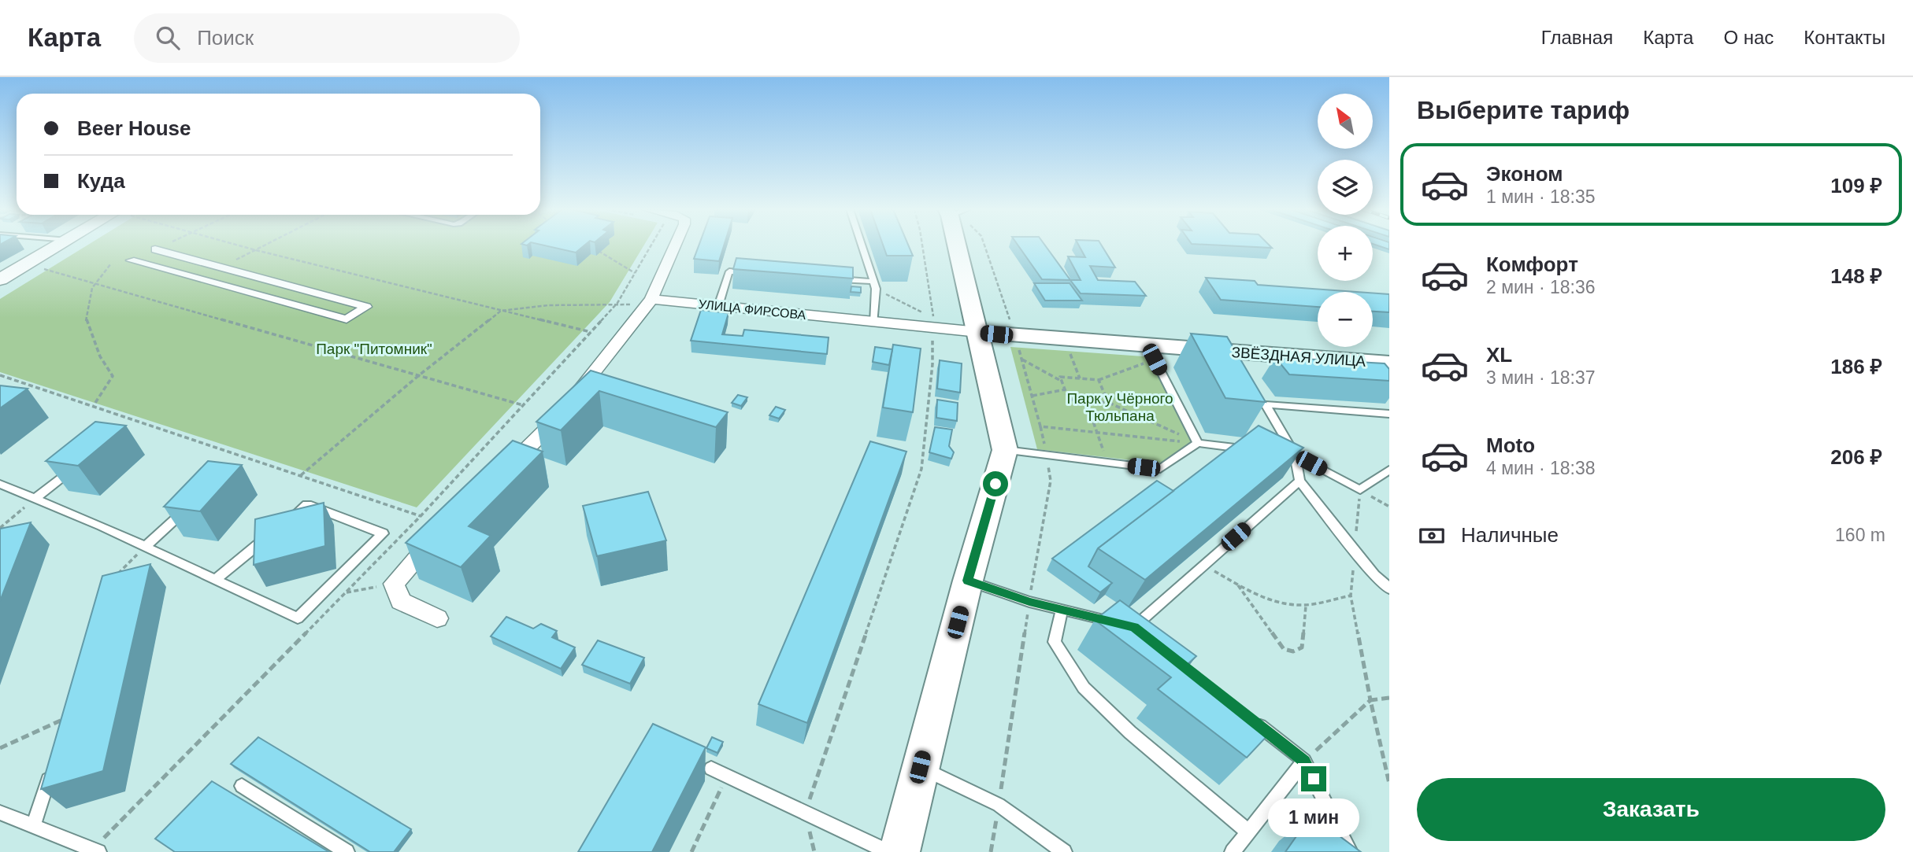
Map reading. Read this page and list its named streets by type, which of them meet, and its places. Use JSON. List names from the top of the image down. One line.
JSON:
{"streets":{"main road":["ЗВЁЗДНАЯ УЛИЦА"],"street":["УЛИЦА ФИРСОВА"]},"crossings":[["УЛИЦА ФИРСОВА","ЗВЁЗДНАЯ УЛИЦА"]],"parks":["Парк \"Питомник\"","Парк у Чёрного Тюльпана"],"north":"top left","page":{"header":"Карта","search":"Поиск","nav":["Главная","Карта","О нас","Контакты"],"heading":"Выберите тариф","map_buttons":["+","−"],"banner":["Beer House","Куда"],"list":[{"name":"Эконом","note":"1 мин · 18:35","value":"109 ₽"},{"name":"Комфорт","note":"2 мин · 18:36","value":"148 ₽"},{"name":"XL","note":"3 мин · 18:37","value":"186 ₽"},{"name":"Moto","note":"4 мин · 18:38","value":"206 ₽"}],"pay":["Наличные","160 m"],"buttons":"Заказать","bubble":"1 мин"}}
